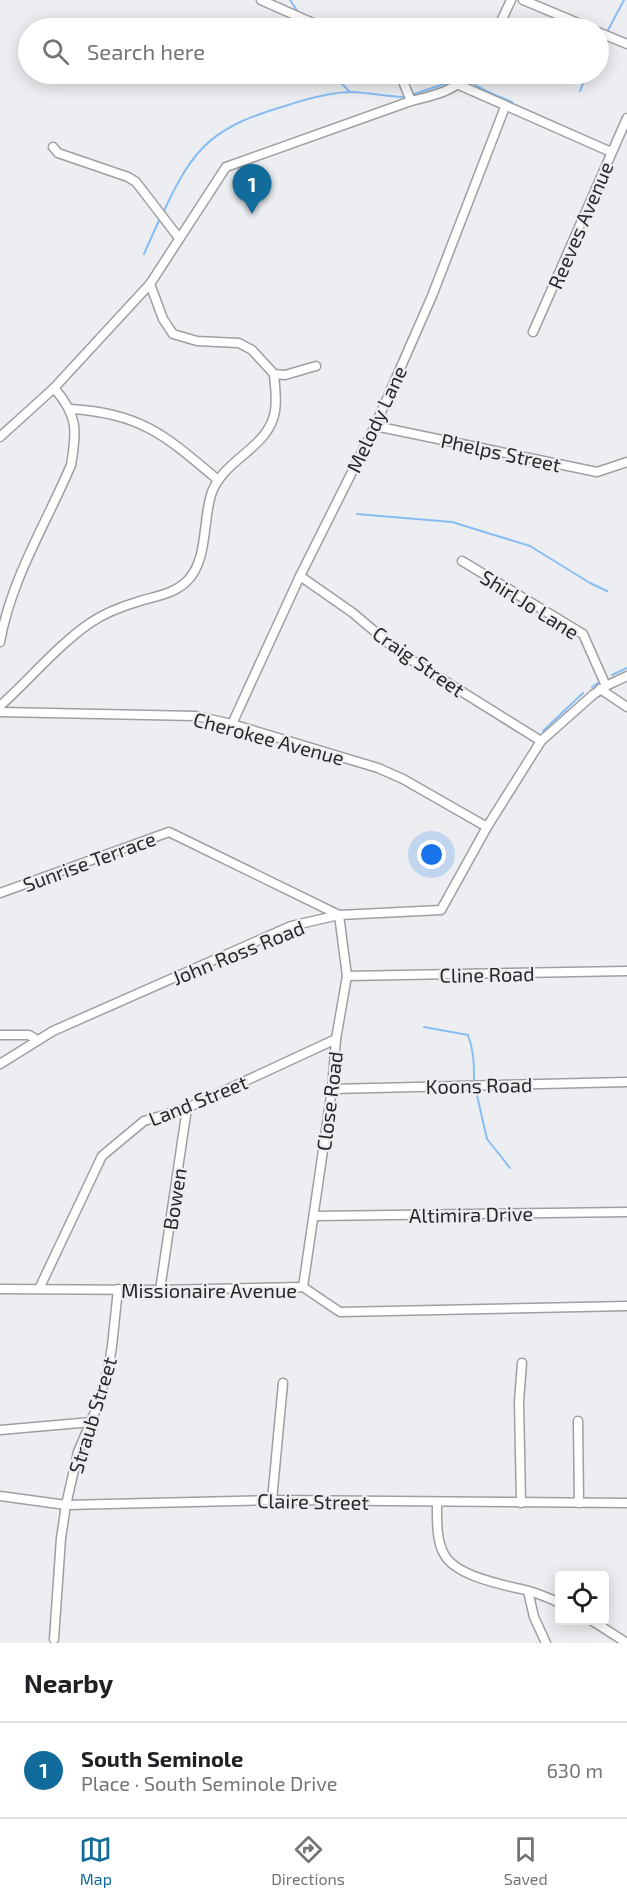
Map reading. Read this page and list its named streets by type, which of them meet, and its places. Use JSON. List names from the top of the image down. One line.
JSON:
{"streets":{"street":["Reeves Avenue","Melody Lane","Phelps Street","Shirl Jo Lane","Craig Street","Cherokee Avenue","Sunrise Terrace","John Ross Road","Cline Road","Koons Road","Land Street","Close Road","Bowen","Altimira Drive","Missionaire Avenue","Straub Street","Claire Street"]},"crossings":[["Melody Lane","Phelps Street"],["Melody Lane","Craig Street"],["Melody Lane","Cherokee Avenue"],["Shirl Jo Lane","John Ross Road"],["Craig Street","John Ross Road"],["Cherokee Avenue","John Ross Road"],["Sunrise Terrace","John Ross Road"],["Sunrise Terrace","Close Road"],["John Ross Road","Close Road"],["Cline Road","Close Road"],["Koons Road","Close Road"],["Land Street","Close Road"],["Land Street","Bowen"],["Land Street","Missionaire Avenue"],["Close Road","Altimira Drive"],["Close Road","Missionaire Avenue"],["Bowen","Missionaire Avenue"],["Missionaire Avenue","Straub Street"],["Straub Street","Claire Street"]],"page":{"search":"Search here","pins":"1","heading":"Nearby","list":[{"mark":"1","name":"South Seminole","note":"Place · South Seminole Drive","value":"630 m"}],"nav":["Map","Directions","Saved"]}}
